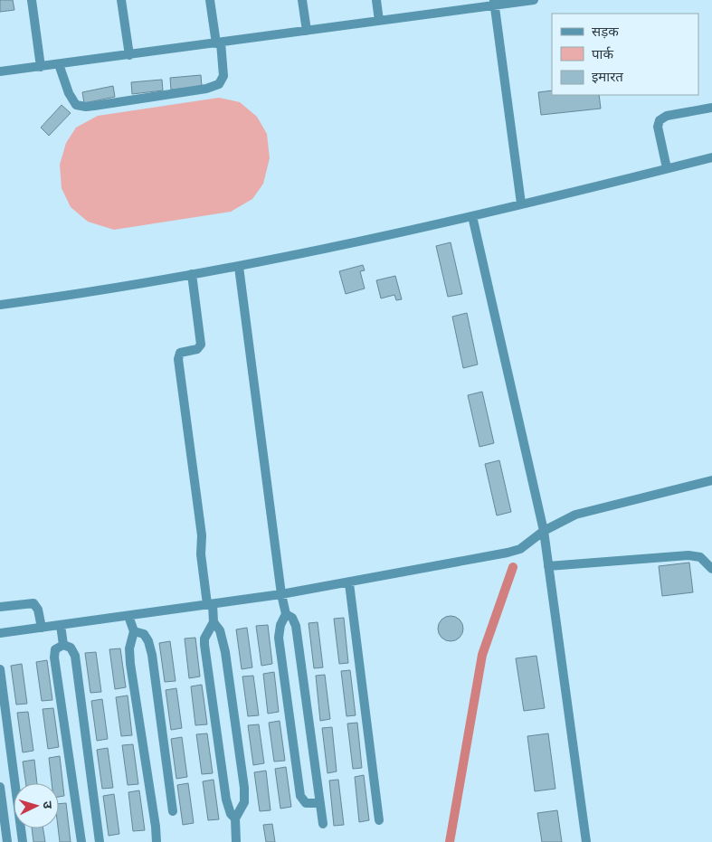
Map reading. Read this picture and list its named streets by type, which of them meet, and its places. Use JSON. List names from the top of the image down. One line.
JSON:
{"legend":["सड़क","पार्क","इमारत"],"north":"right"}
